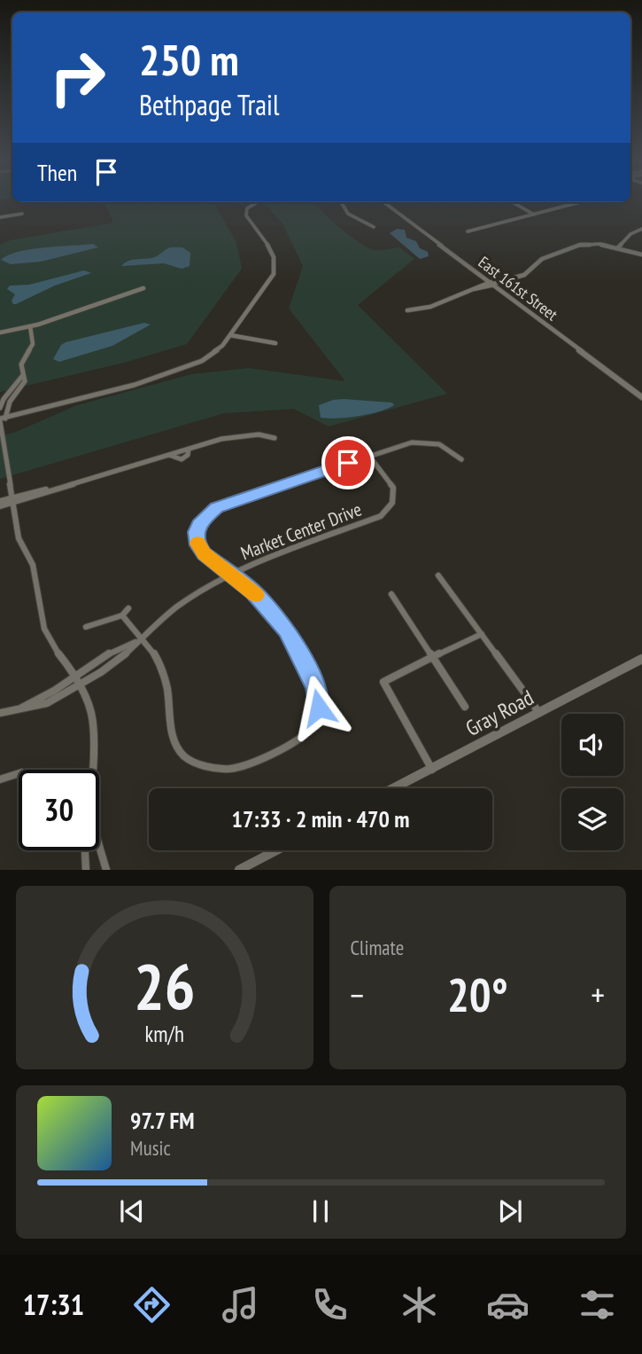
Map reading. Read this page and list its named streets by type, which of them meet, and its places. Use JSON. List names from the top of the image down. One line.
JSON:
{"streets":{"street":["East 161st Street","Market Center Drive","Gray Road"]},"page":{"turn":["250 m","Bethpage Trail"],"then":"Then","limit":"30","trip":"17:33 · 2 min · 470 m","tile":"Climate","heat":["−","20°","+"],"song":["97.7 FM","Music"],"tabs":"17:31","gauge":["26","km/h"]}}
